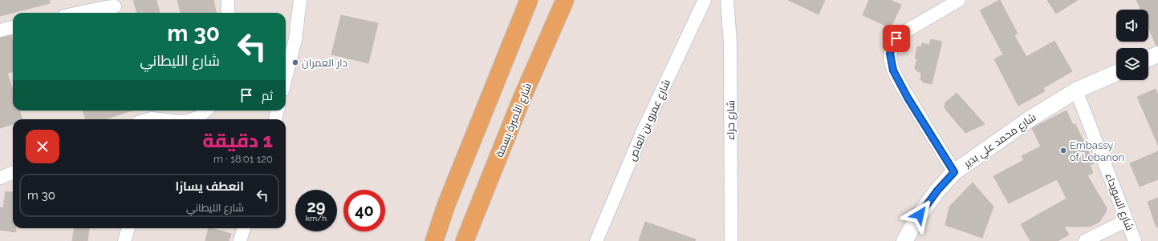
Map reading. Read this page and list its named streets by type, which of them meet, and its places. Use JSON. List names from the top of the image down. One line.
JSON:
{"streets":{"main road":["شارع الأميرة بسمة"],"street":["شارع عمرو بن العاص","شارع حراء","شارع محمد علي بدير","شارع السويداء"]},"crossings":[["شارع محمد علي بدير","شارع السويداء"]],"places":["دار العمران","Embassy of Lebanon"],"page":{"turn":["30 m","شارع الليطاني"],"then":"ثم","heading":["1 دقيقة","120 m · 18:01"],"list":[{"name":"انعطف يسارًا","note":"شارع الليطاني","value":"30 m"}],"speed":"29 km/h","limit":"40"}}
